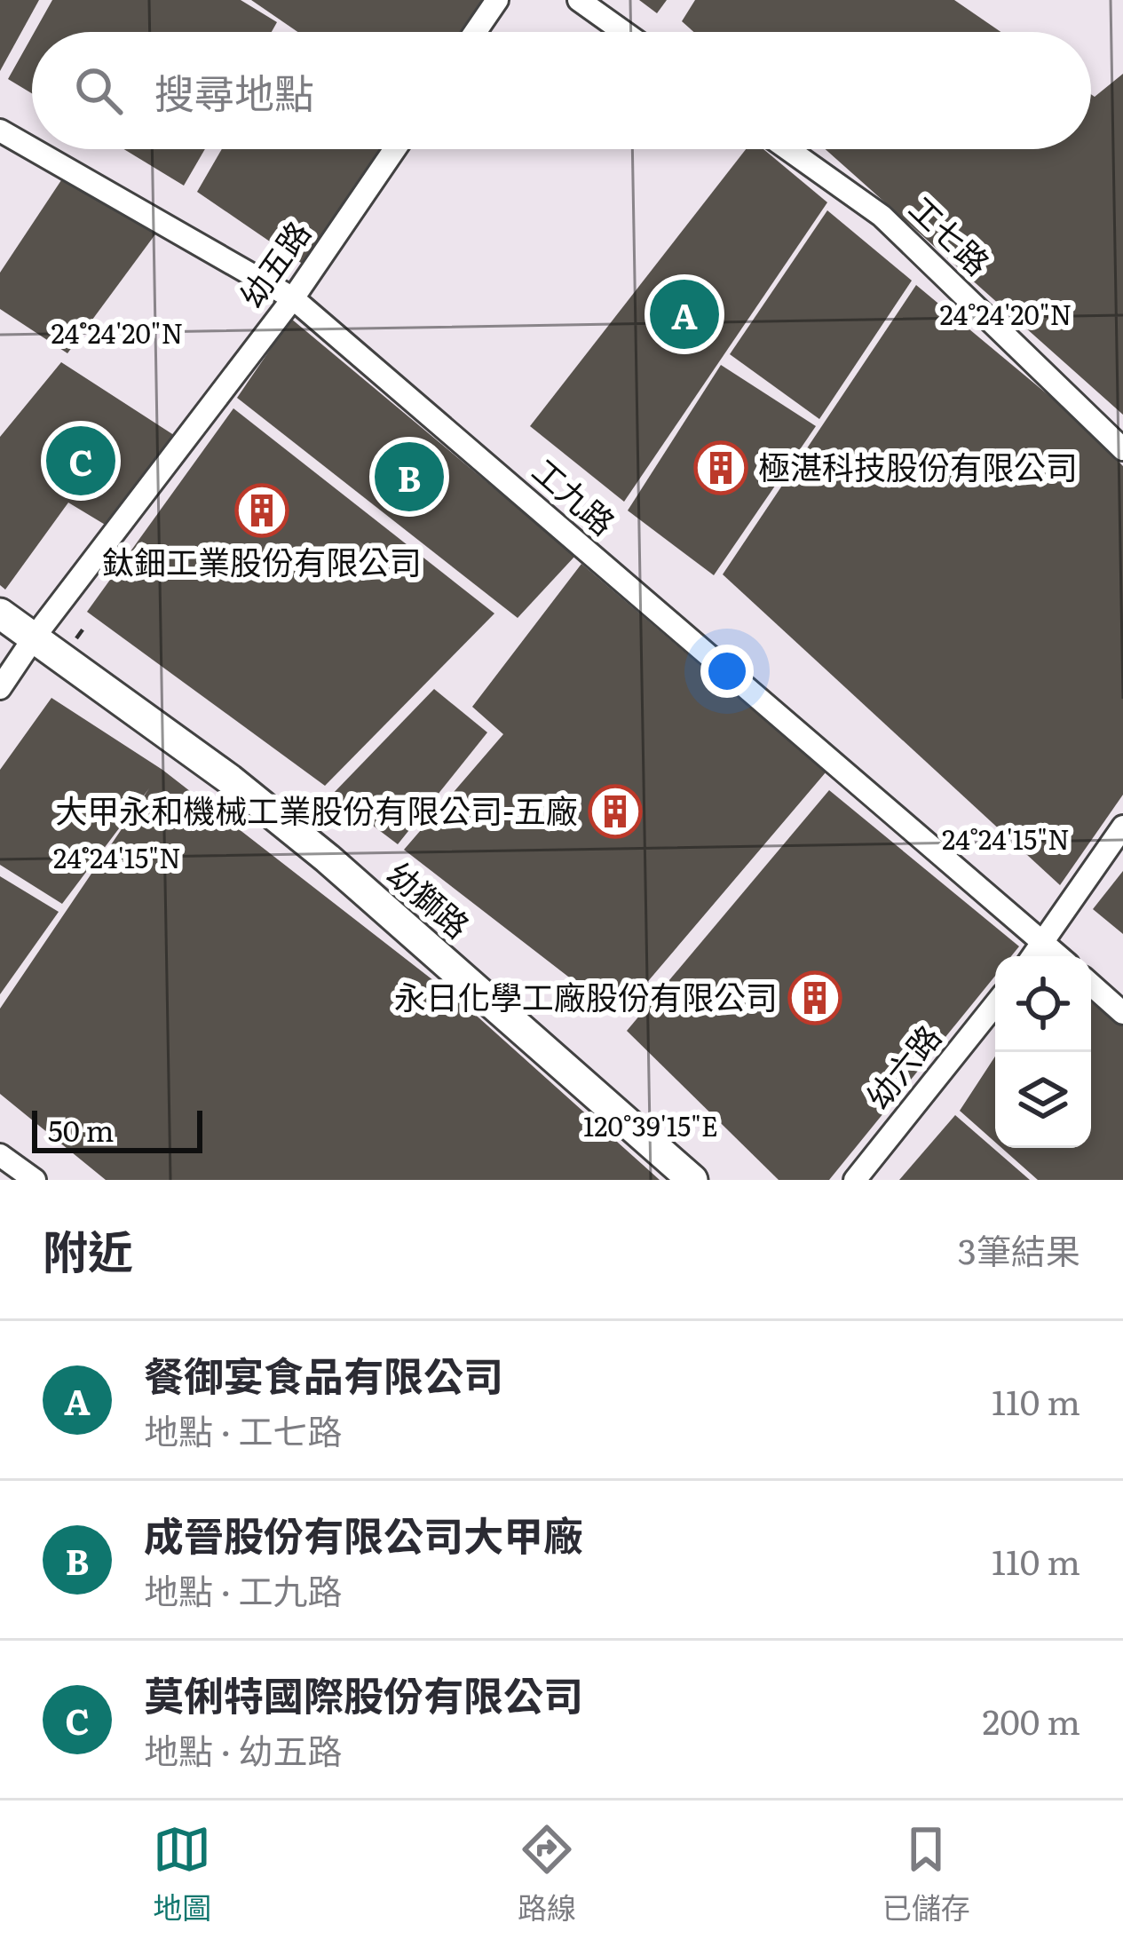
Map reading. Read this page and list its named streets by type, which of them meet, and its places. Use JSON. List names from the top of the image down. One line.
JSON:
{"streets":{"street":["工七路","幼五路","工九路","幼獅路","幼六路"]},"crossings":[["幼五路","工九路"],["幼五路","幼獅路"]],"places":{"building":["極湛科技股份有限公司","鈦鈿工業股份有限公司","大甲永和機械工業股份有限公司-五廠","永日化學工廠股份有限公司"]},"scale_bar":"50 m","page":{"search":"搜尋地點","pins":["A","C","B"],"scale":"50 m","heading":["附近","3筆結果"],"list":[{"mark":"A","name":"餐御宴食品有限公司","note":"地點 · 工七路","value":"110 m"},{"mark":"B","name":"成晉股份有限公司大甲廠","note":"地點 · 工九路","value":"110 m"},{"mark":"C","name":"莫俐特國際股份有限公司","note":"地點 · 幼五路","value":"200 m"}],"nav":["地圖","路線","已儲存"]},"coordinates":["24°24'20\"N","24°24'15\"N","120°39'15\"E"]}
